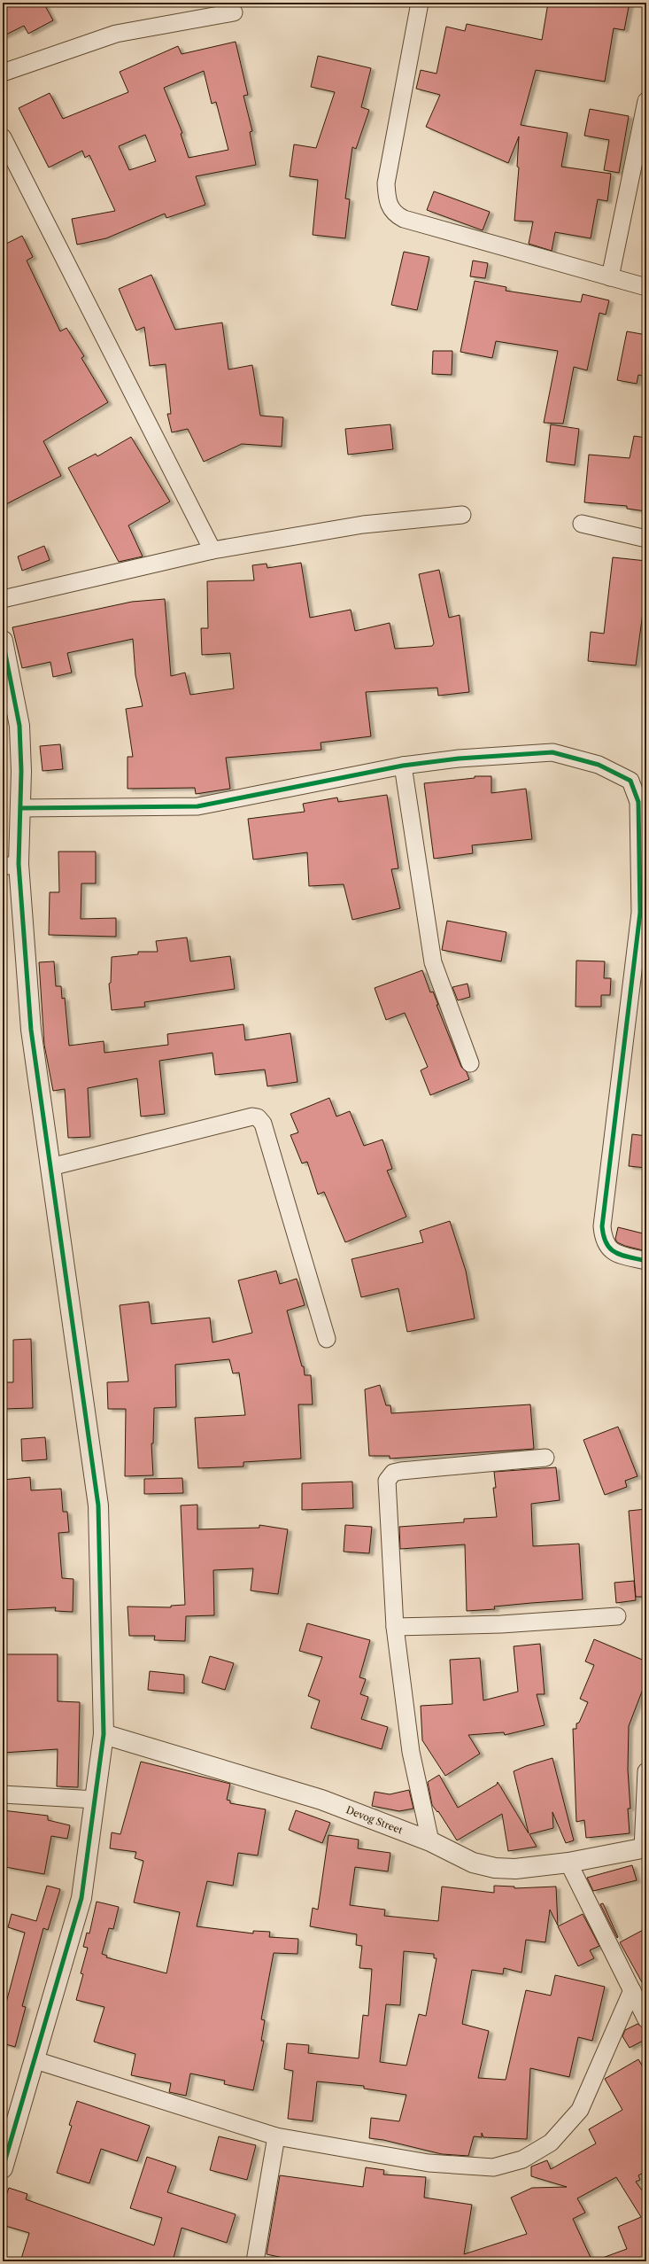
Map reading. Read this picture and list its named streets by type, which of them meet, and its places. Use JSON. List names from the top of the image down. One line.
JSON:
{"streets":{"street":["Devog Street"]}}
